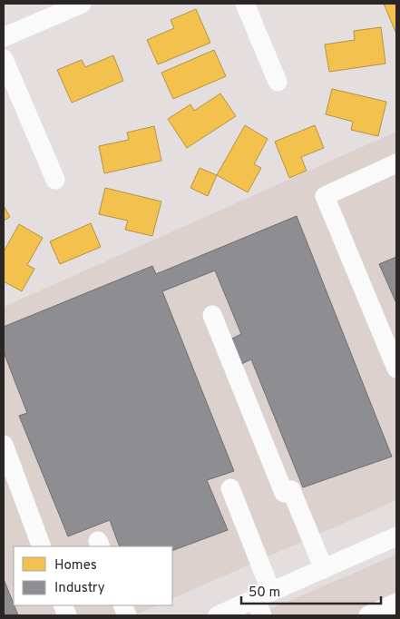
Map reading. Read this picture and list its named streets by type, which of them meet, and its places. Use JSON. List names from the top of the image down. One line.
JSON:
{"legend":["Homes","Industry"],"scale_bar":"50 m"}
